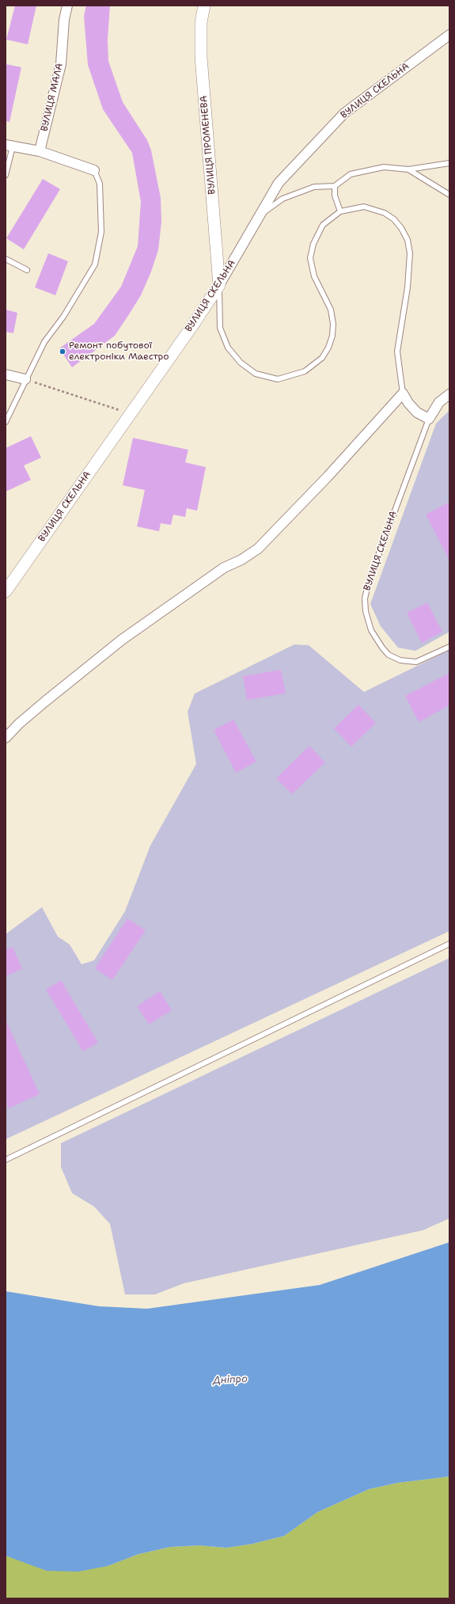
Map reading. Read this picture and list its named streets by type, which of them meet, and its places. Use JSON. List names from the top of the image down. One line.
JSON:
{"streets":{"street":["ВУЛИЦЯ СКЕЛЬНА","ВУЛИЦЯ МАЛА","ВУЛИЦЯ ПРОМЕНЕВА"]},"crossings":[["ВУЛИЦЯ СКЕЛЬНА","ВУЛИЦЯ ПРОМЕНЕВА"]],"water":["Дніпро"],"places":["Ремонт побутової електроніки Маестро"]}
